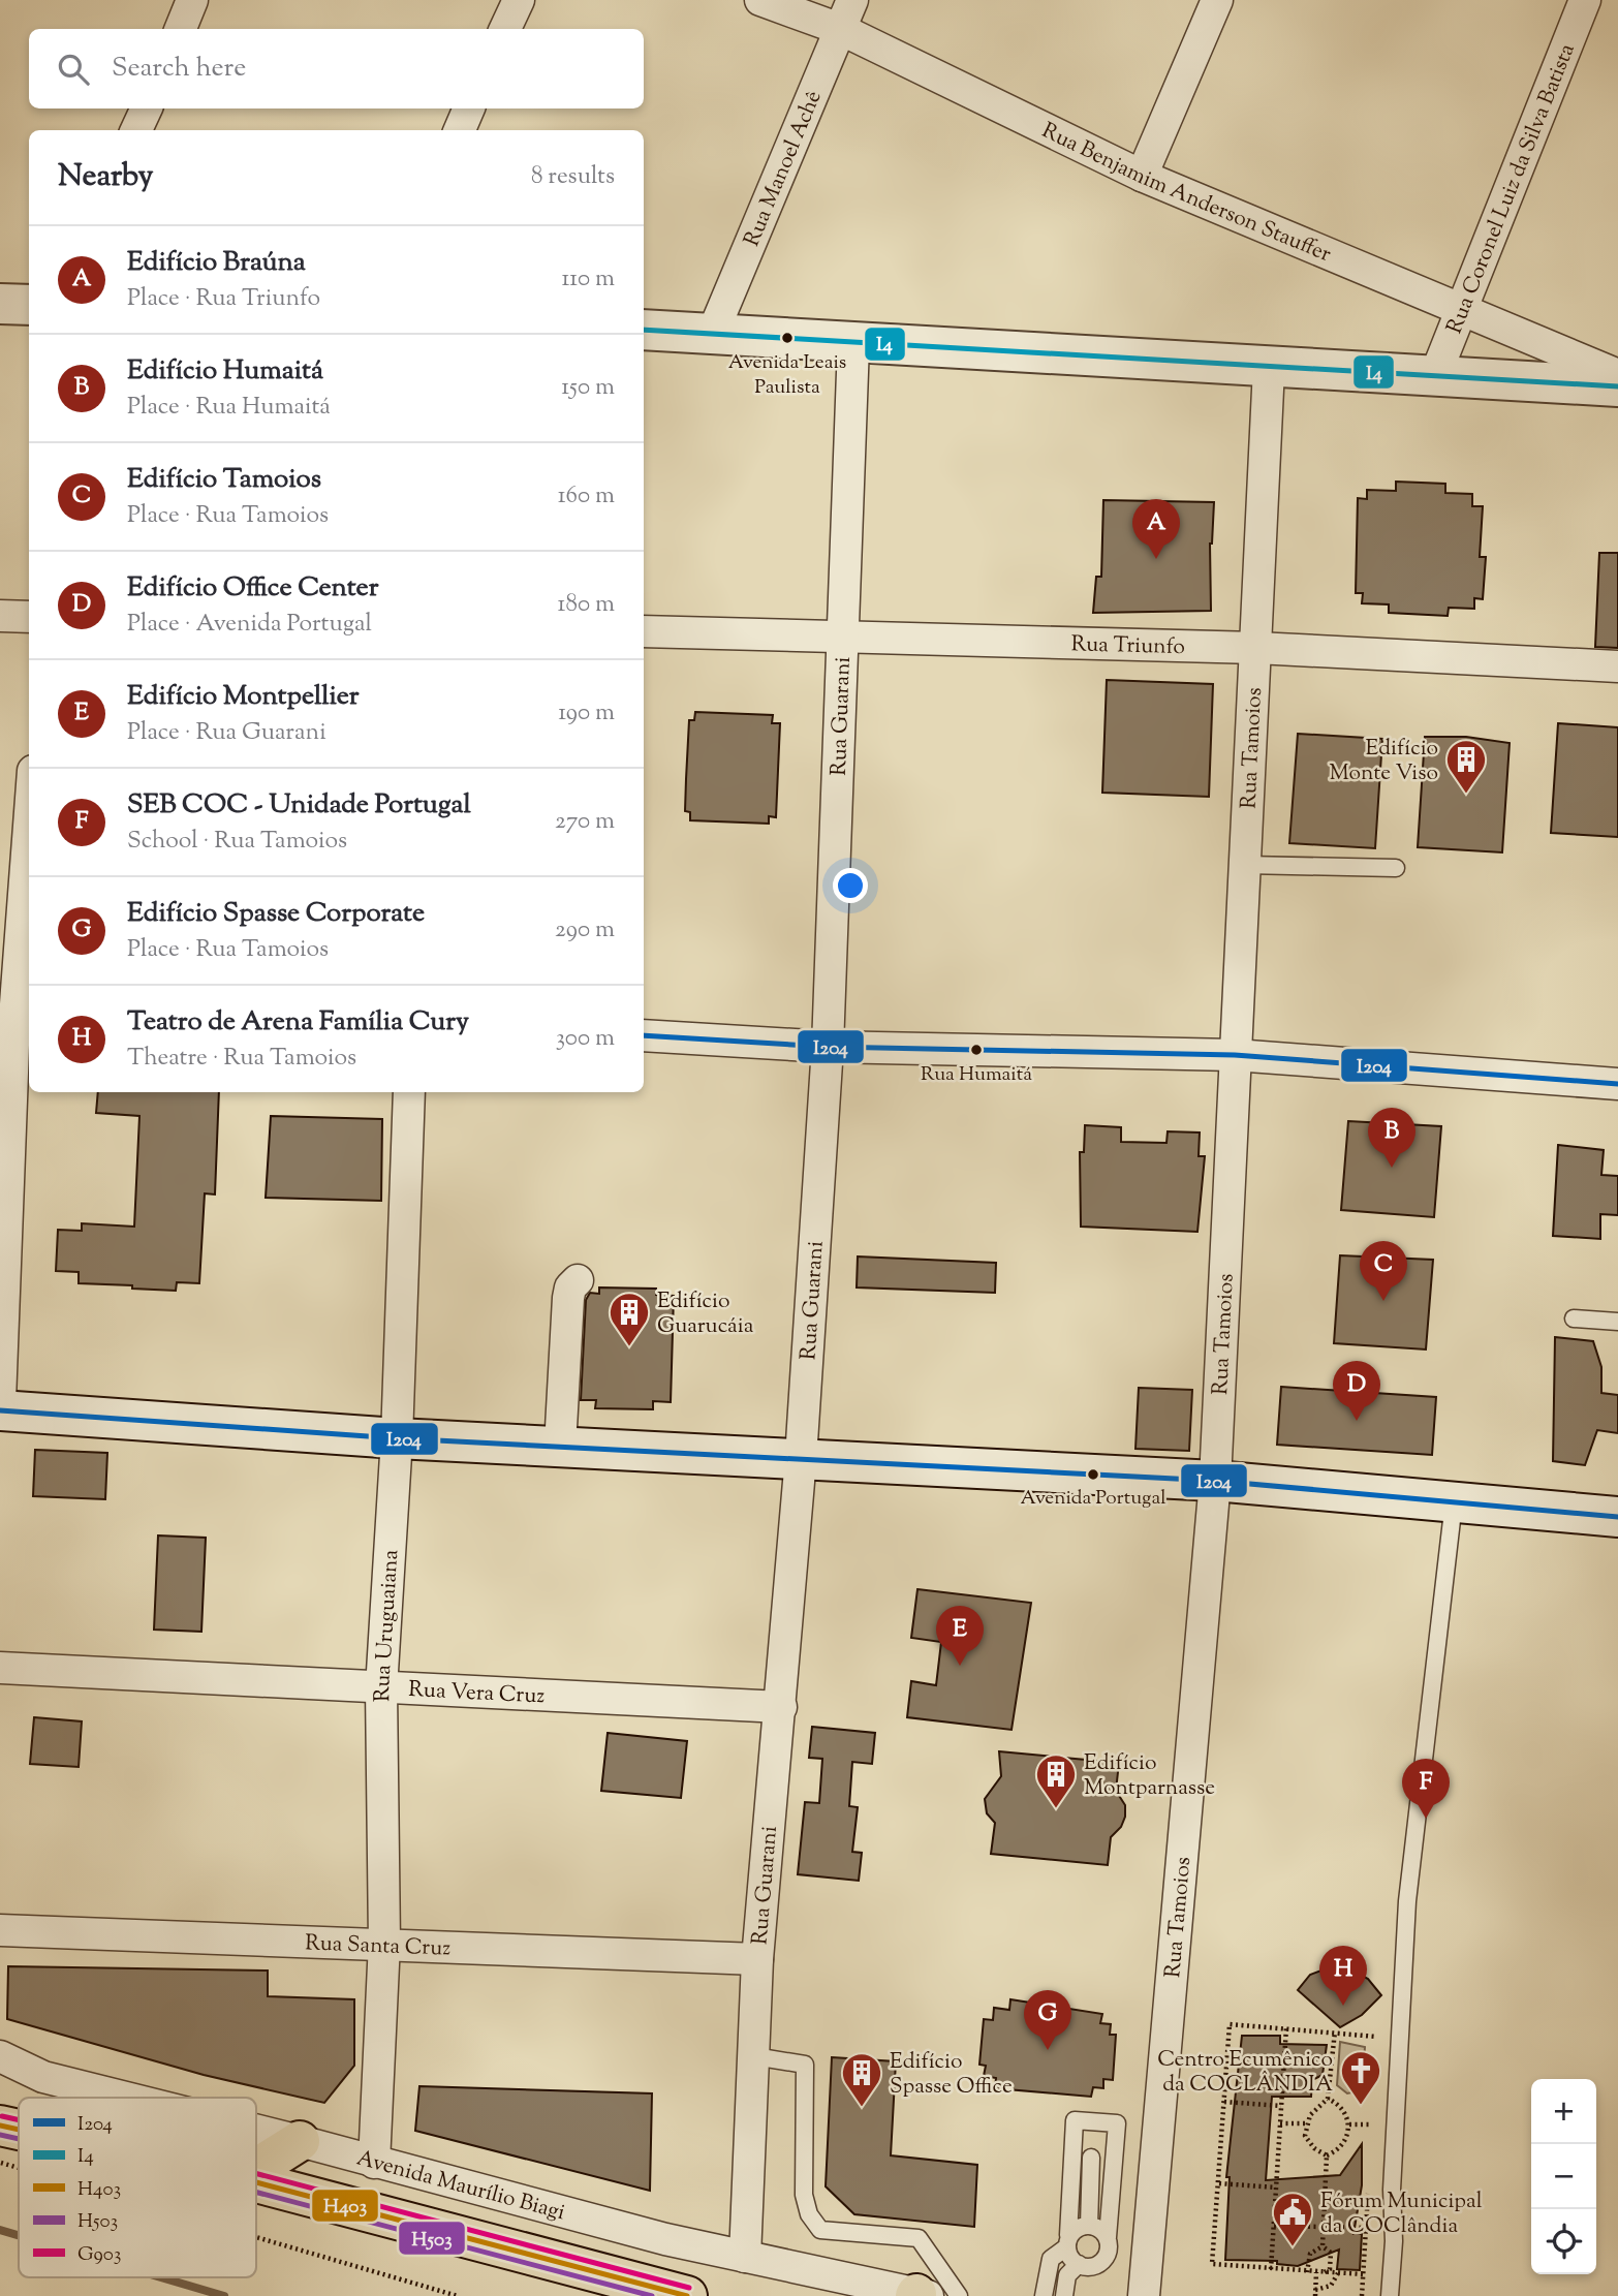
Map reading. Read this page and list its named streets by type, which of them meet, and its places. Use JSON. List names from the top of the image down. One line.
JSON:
{"streets":{"street":["Rua Manoel Achê","Rua Coronel Luiz da Silva Batista","Rua Benjamim Anderson Stauffer","Rua Triunfo","Rua Guarani","Rua Tamoios","Rua Uruguaiana","Rua Vera Cruz","Rua Santa Cruz","Avenida Maurílio Biagi"]},"crossings":[["Rua Manoel Achê","Rua Benjamim Anderson Stauffer"],["Rua Coronel Luiz da Silva Batista","Rua Benjamim Anderson Stauffer"],["Rua Triunfo","Rua Guarani"],["Rua Triunfo","Rua Tamoios"],["Rua Guarani","Rua Vera Cruz"],["Rua Guarani","Rua Santa Cruz"],["Rua Guarani","Avenida Maurílio Biagi"],["Rua Uruguaiana","Rua Vera Cruz"],["Rua Uruguaiana","Rua Santa Cruz"],["Rua Uruguaiana","Avenida Maurílio Biagi"]],"places":{"other":["Avenida Leais Paulista","Rua Humaitá","Avenida Portugal"],"building":["Edifício Monte Viso","Edifício Guarucáia","Edifício Montparnasse","Edifício Spasse Office"],"church":["Centro Ecumênico da COCLÂNDIA"],"public building":["Fórum Municipal da COClândia"]},"lines":["transit line I4","transit line I204","transit line G903","transit line H403","transit line H503"],"legend":["I204","I4","H403","H503","G903"],"page":{"search":"Search here","heading":["Nearby","8 results"],"list":[{"mark":"A","name":"Edifício Braúna","note":"Place · Rua Triunfo","value":"110 m"},{"mark":"B","name":"Edifício Humaitá","note":"Place · Rua Humaitá","value":"150 m"},{"mark":"C","name":"Edifício Tamoios","note":"Place · Rua Tamoios","value":"160 m"},{"mark":"D","name":"Edifício Office Center","note":"Place · Avenida Portugal","value":"180 m"},{"mark":"E","name":"Edifício Montpellier","note":"Place · Rua Guarani","value":"190 m"},{"mark":"F","name":"SEB COC - Unidade Portugal","note":"School · Rua Tamoios","value":"270 m"},{"mark":"G","name":"Edifício Spasse Corporate","note":"Place · Rua Tamoios","value":"290 m"},{"mark":"H","name":"Teatro de Arena Família Cury","note":"Theatre · Rua Tamoios","value":"300 m"}],"pins":["A","B","C","D","E","F","H","G"],"map_buttons":["+","−"]}}
